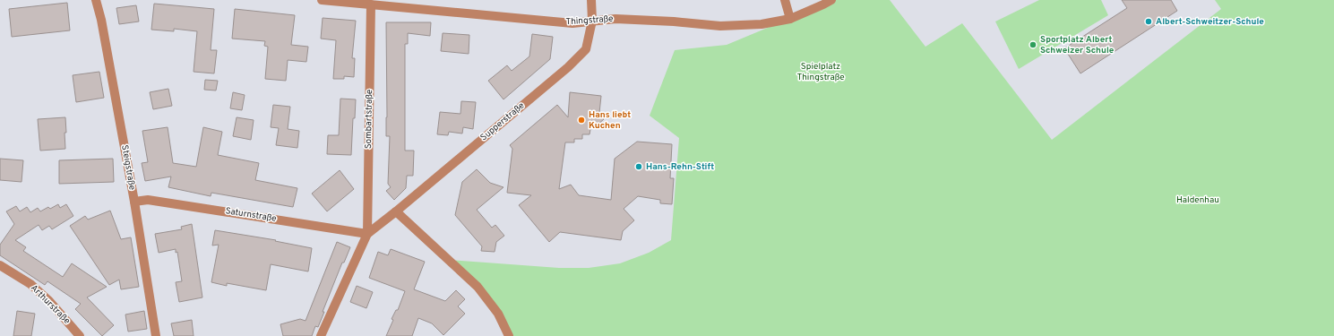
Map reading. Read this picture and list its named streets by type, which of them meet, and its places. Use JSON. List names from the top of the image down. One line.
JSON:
{"streets":{"street":["Thingstraße","Sombartstraße","Supperstraße","Steigstraße","Saturnstraße","Arthurstraße"]},"crossings":[["Thingstraße","Sombartstraße"],["Thingstraße","Supperstraße"],["Sombartstraße","Supperstraße"],["Sombartstraße","Saturnstraße"],["Supperstraße","Saturnstraße"],["Steigstraße","Saturnstraße"]],"parks":["Spielplatz Thingstraße","Haldenhau"],"places":["Albert-Schweitzer-Schule","Sportplatz Albert Schweizer Schule","Hans liebt Kuchen","Hans-Rehn-Stift"]}
